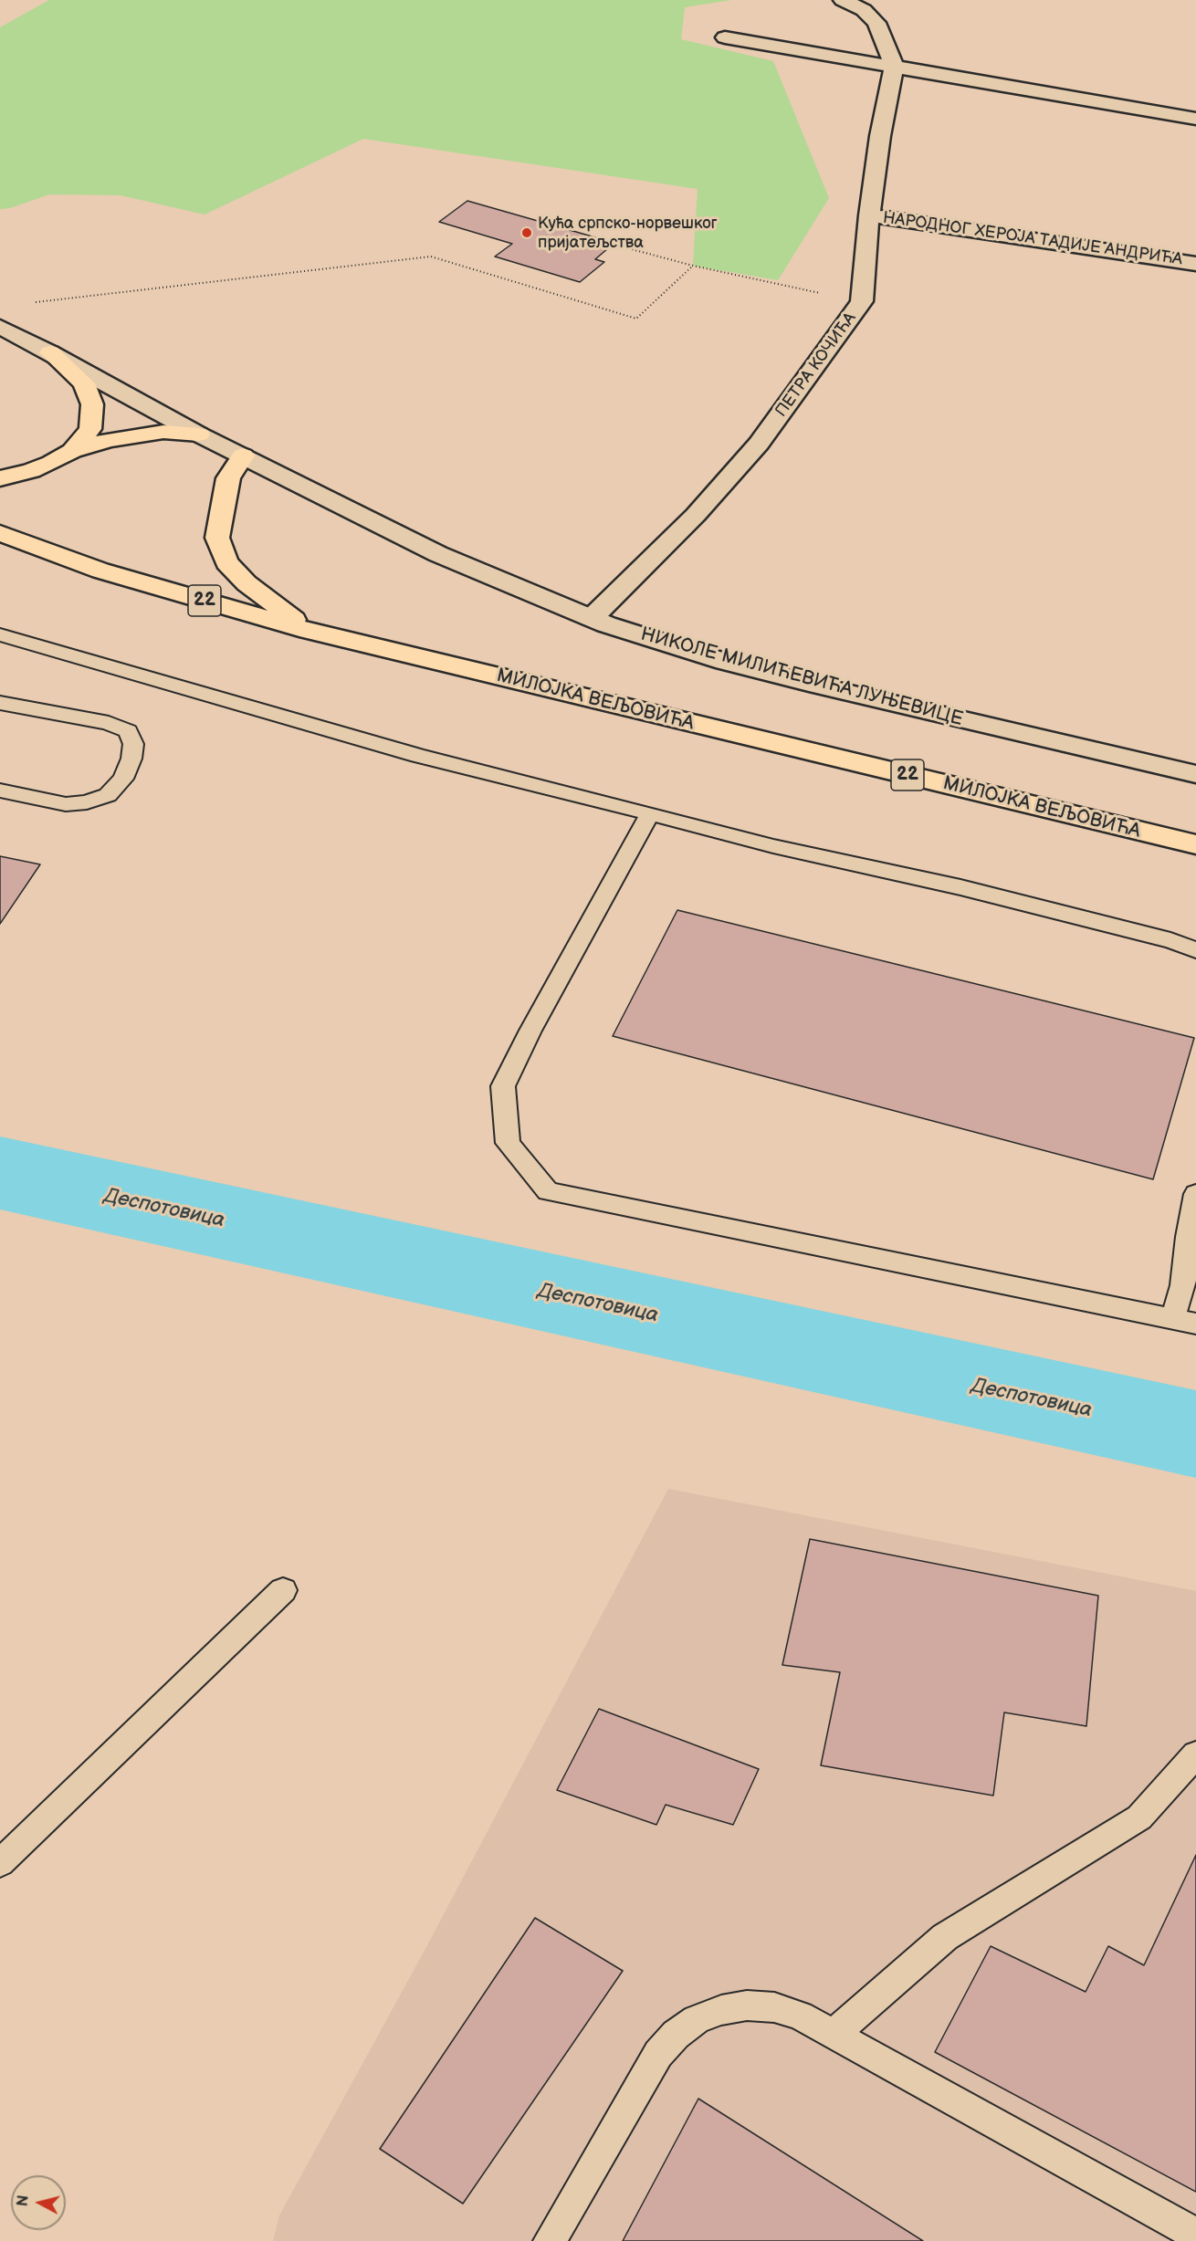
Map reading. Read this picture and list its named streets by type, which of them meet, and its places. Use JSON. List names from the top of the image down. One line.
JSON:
{"streets":{"main road":["22","МИЛОЈКА ВЕЉОВИЋА"],"street":["НАРОДНОГ ХЕРОЈА ТАДИЈЕ АНДРИЋА","ПЕТРА КОЧИЋА","НИКОЛЕ МИЛИЋЕВИЋА ЛУЊЕВИЦЕ"]},"crossings":[["НАРОДНОГ ХЕРОЈА ТАДИЈЕ АНДРИЋА","ПЕТРА КОЧИЋА"],["ПЕТРА КОЧИЋА","НИКОЛЕ МИЛИЋЕВИЋА ЛУЊЕВИЦЕ"]],"water":["Деспотовица"],"places":["Кућа српско-норвешког пријатељства"],"north":"left"}
